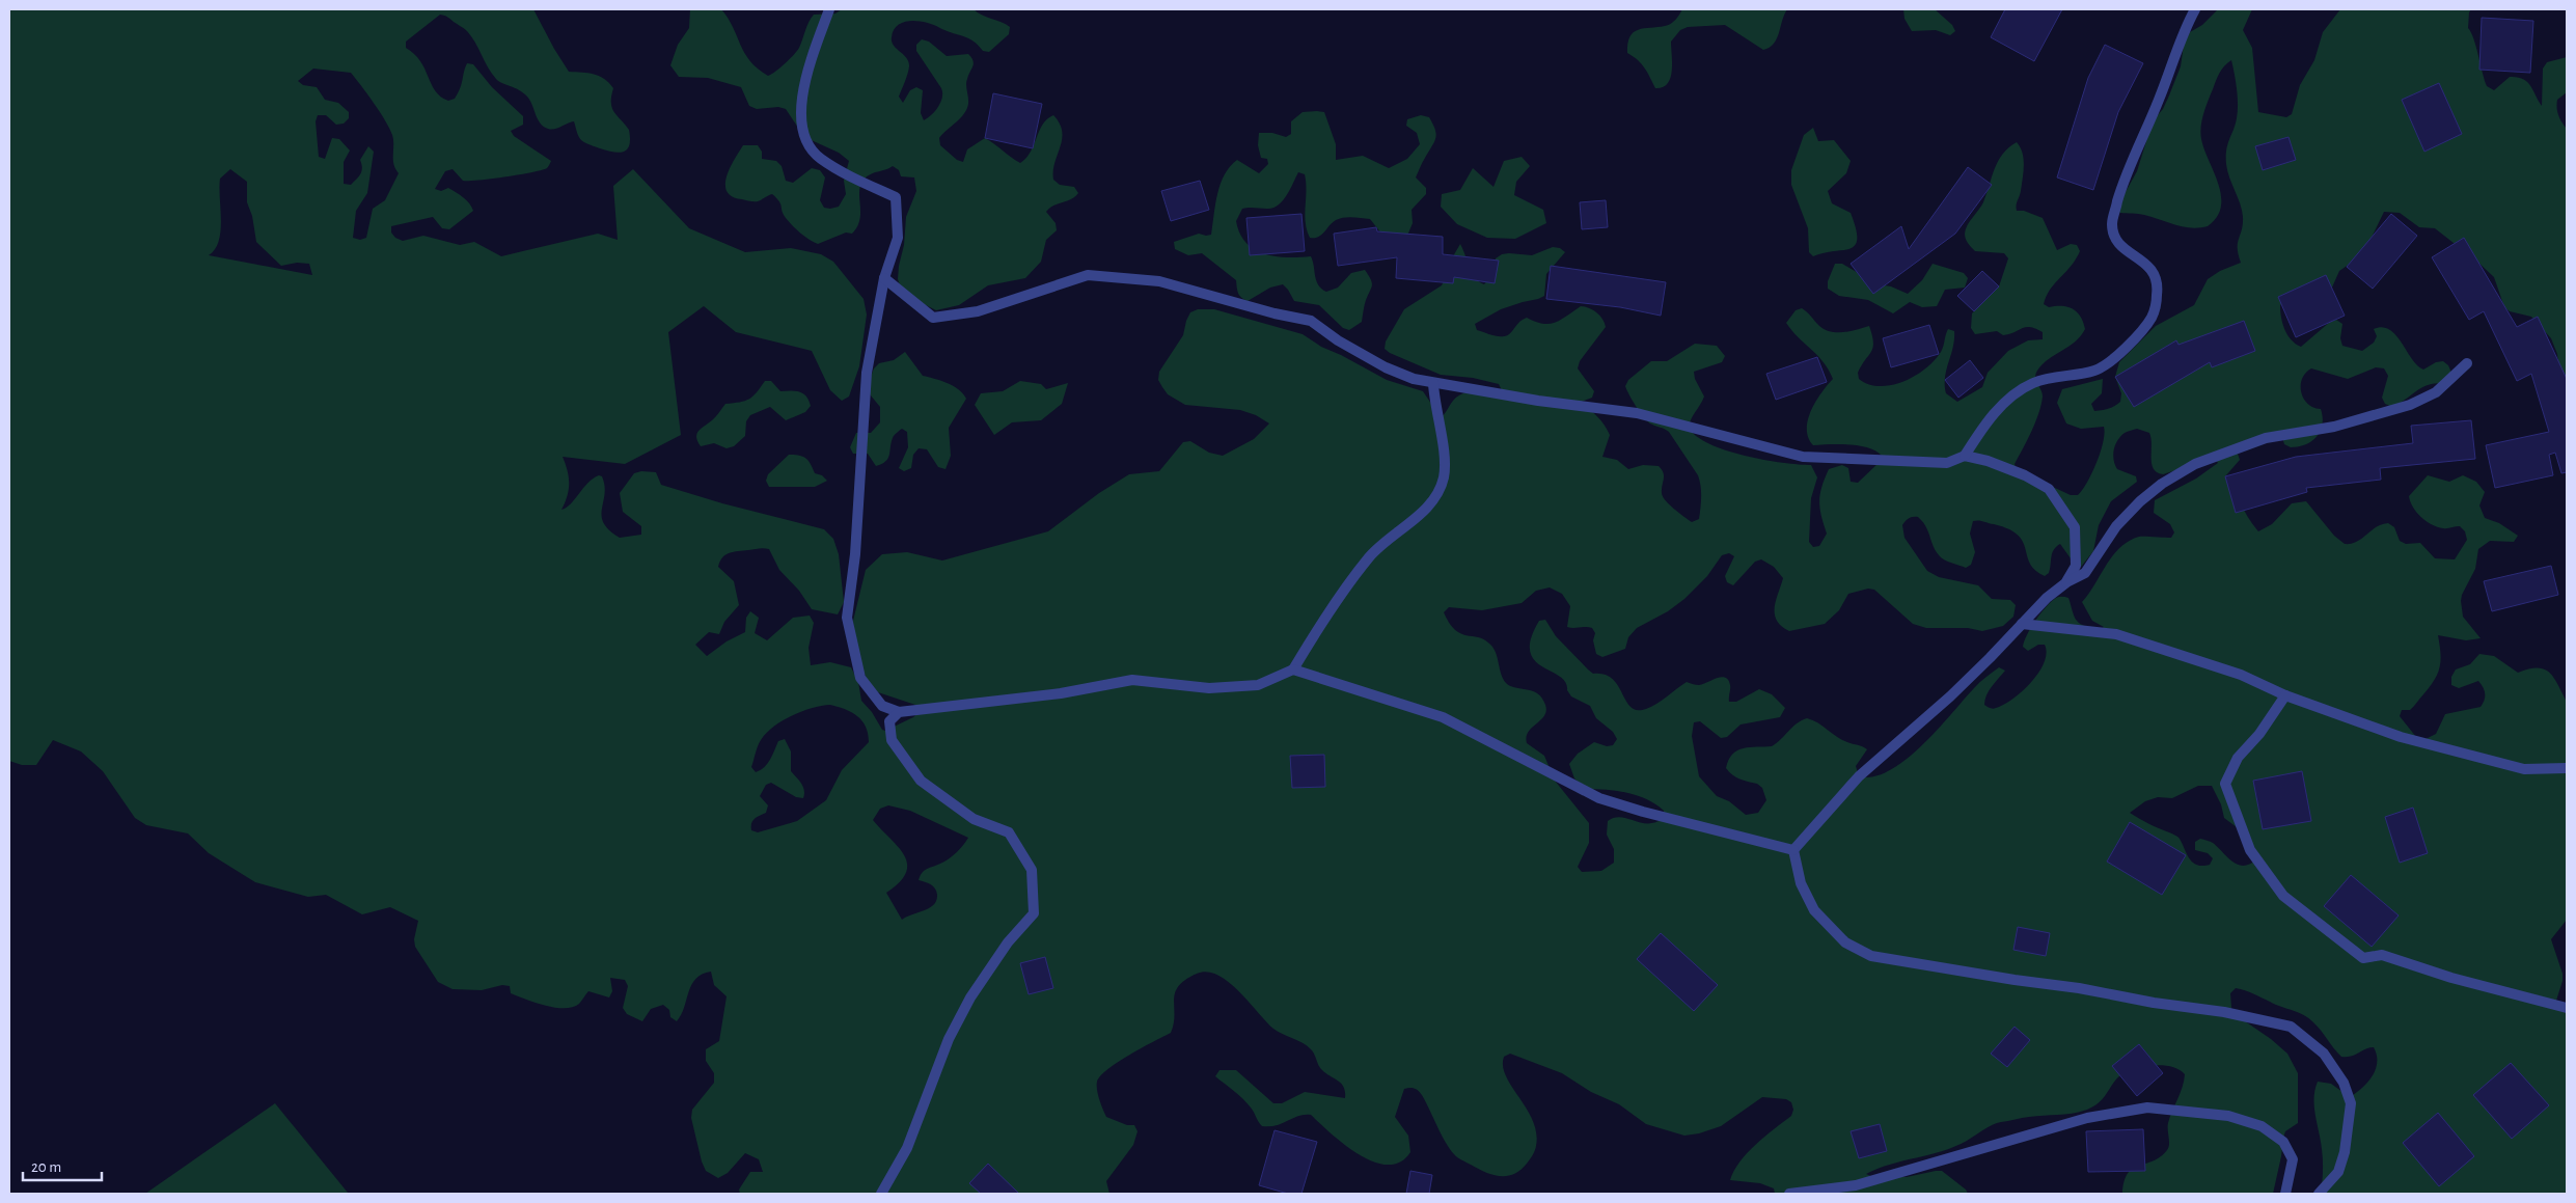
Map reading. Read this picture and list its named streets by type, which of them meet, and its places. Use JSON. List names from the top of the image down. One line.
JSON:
{"scale_bar":"20 m"}
